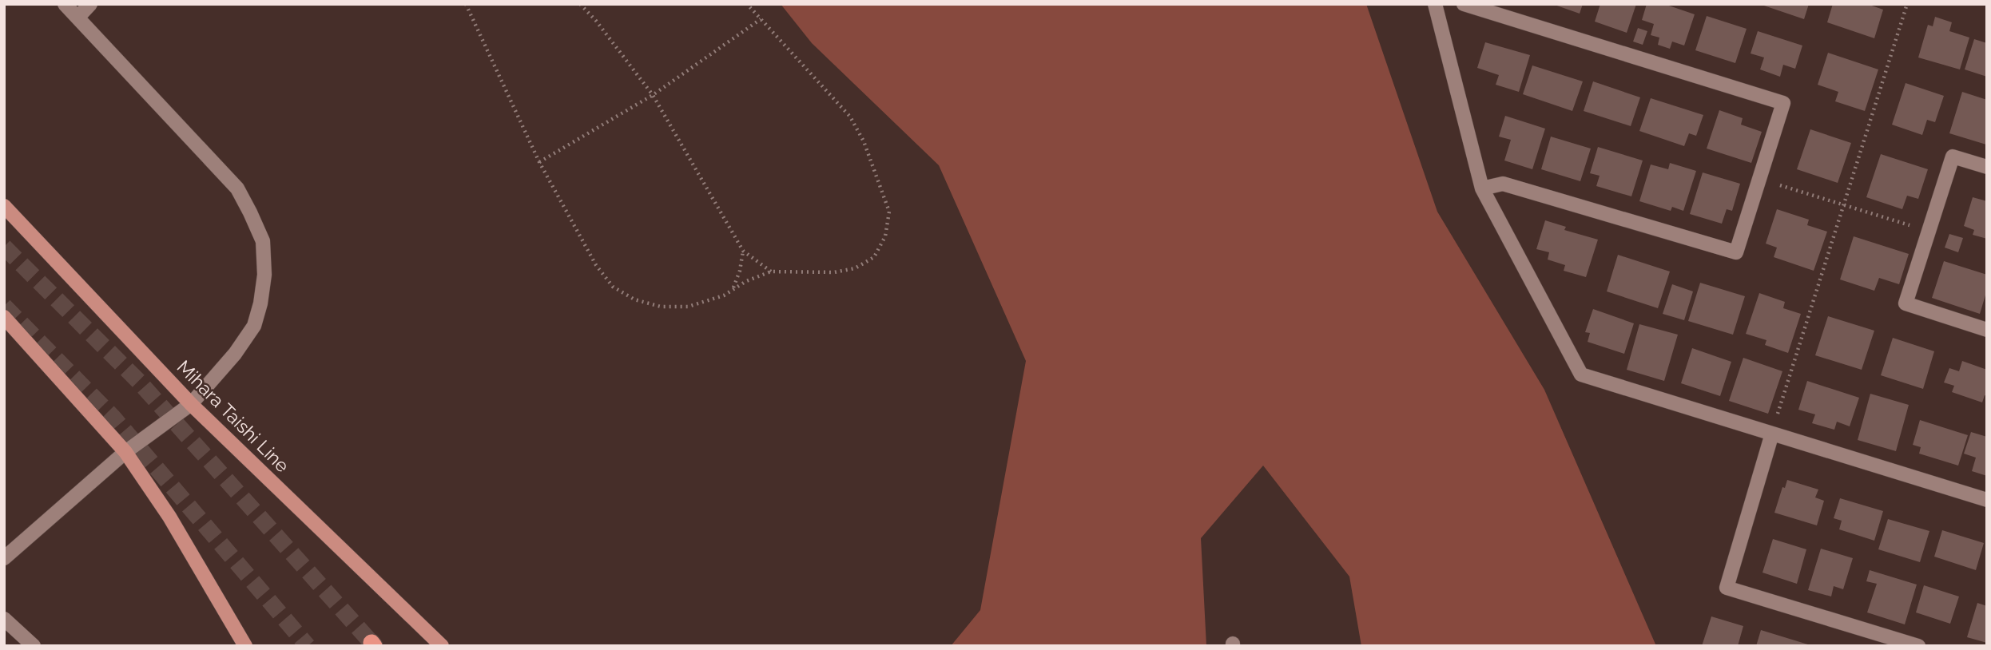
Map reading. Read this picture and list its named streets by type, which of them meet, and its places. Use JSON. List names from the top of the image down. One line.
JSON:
{"streets":{"main road":["Mihara Taishi Line"]}}
